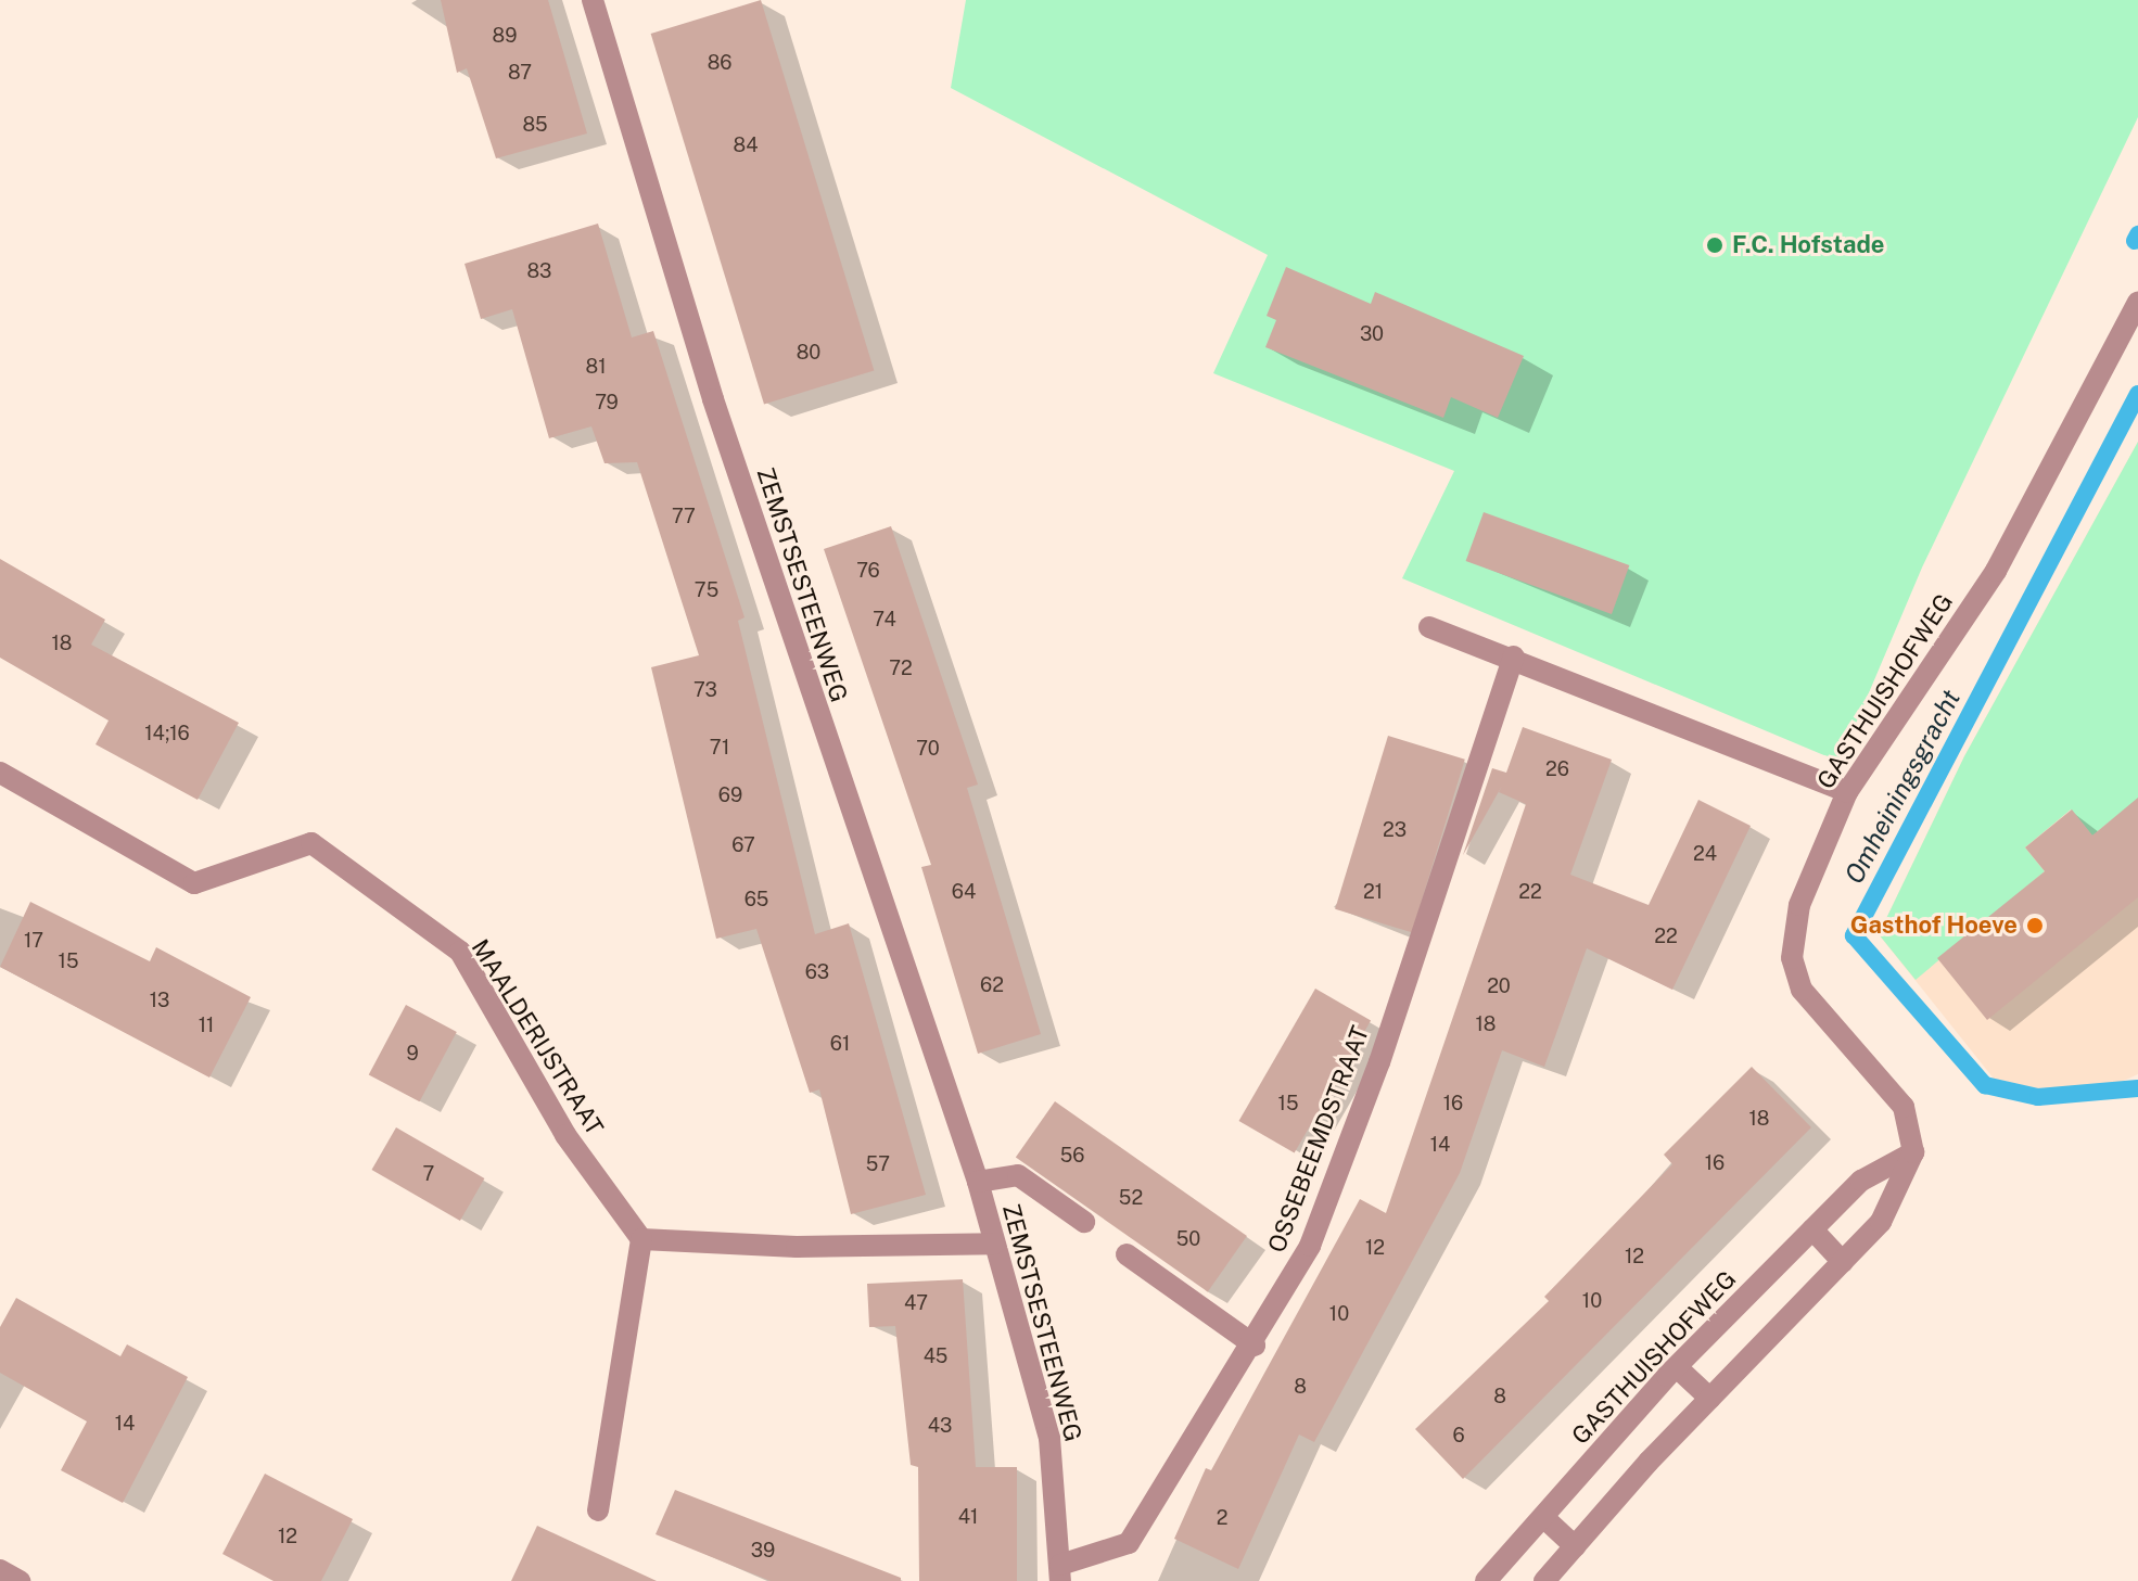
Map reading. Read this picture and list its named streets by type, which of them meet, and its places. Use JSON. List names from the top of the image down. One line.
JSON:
{"streets":{"street":["ZEMSTSESTEENWEG","GASTHUISHOFWEG","MAALDERIJSTRAAT","OSSEBEEMDSTRAAT"]},"crossings":[["ZEMSTSESTEENWEG","OSSEBEEMDSTRAAT"]],"water":["Omheiningsgracht"],"places":["F.C. Hofstade","Gasthof Hoeve"],"house_numbers":["89","86","87","85","84","83","30","80","81","79","77","76","75","74","18","72","73","14;16","71","70","26","69","23","67","24","64","21","22","65","22","17","15","63","62","20","13","18","11","61","9","15","16","18","14","56","16","57","7","52","50","12","12","10","47","10","45","8","8","14","43","6","41","2","12","39"]}
